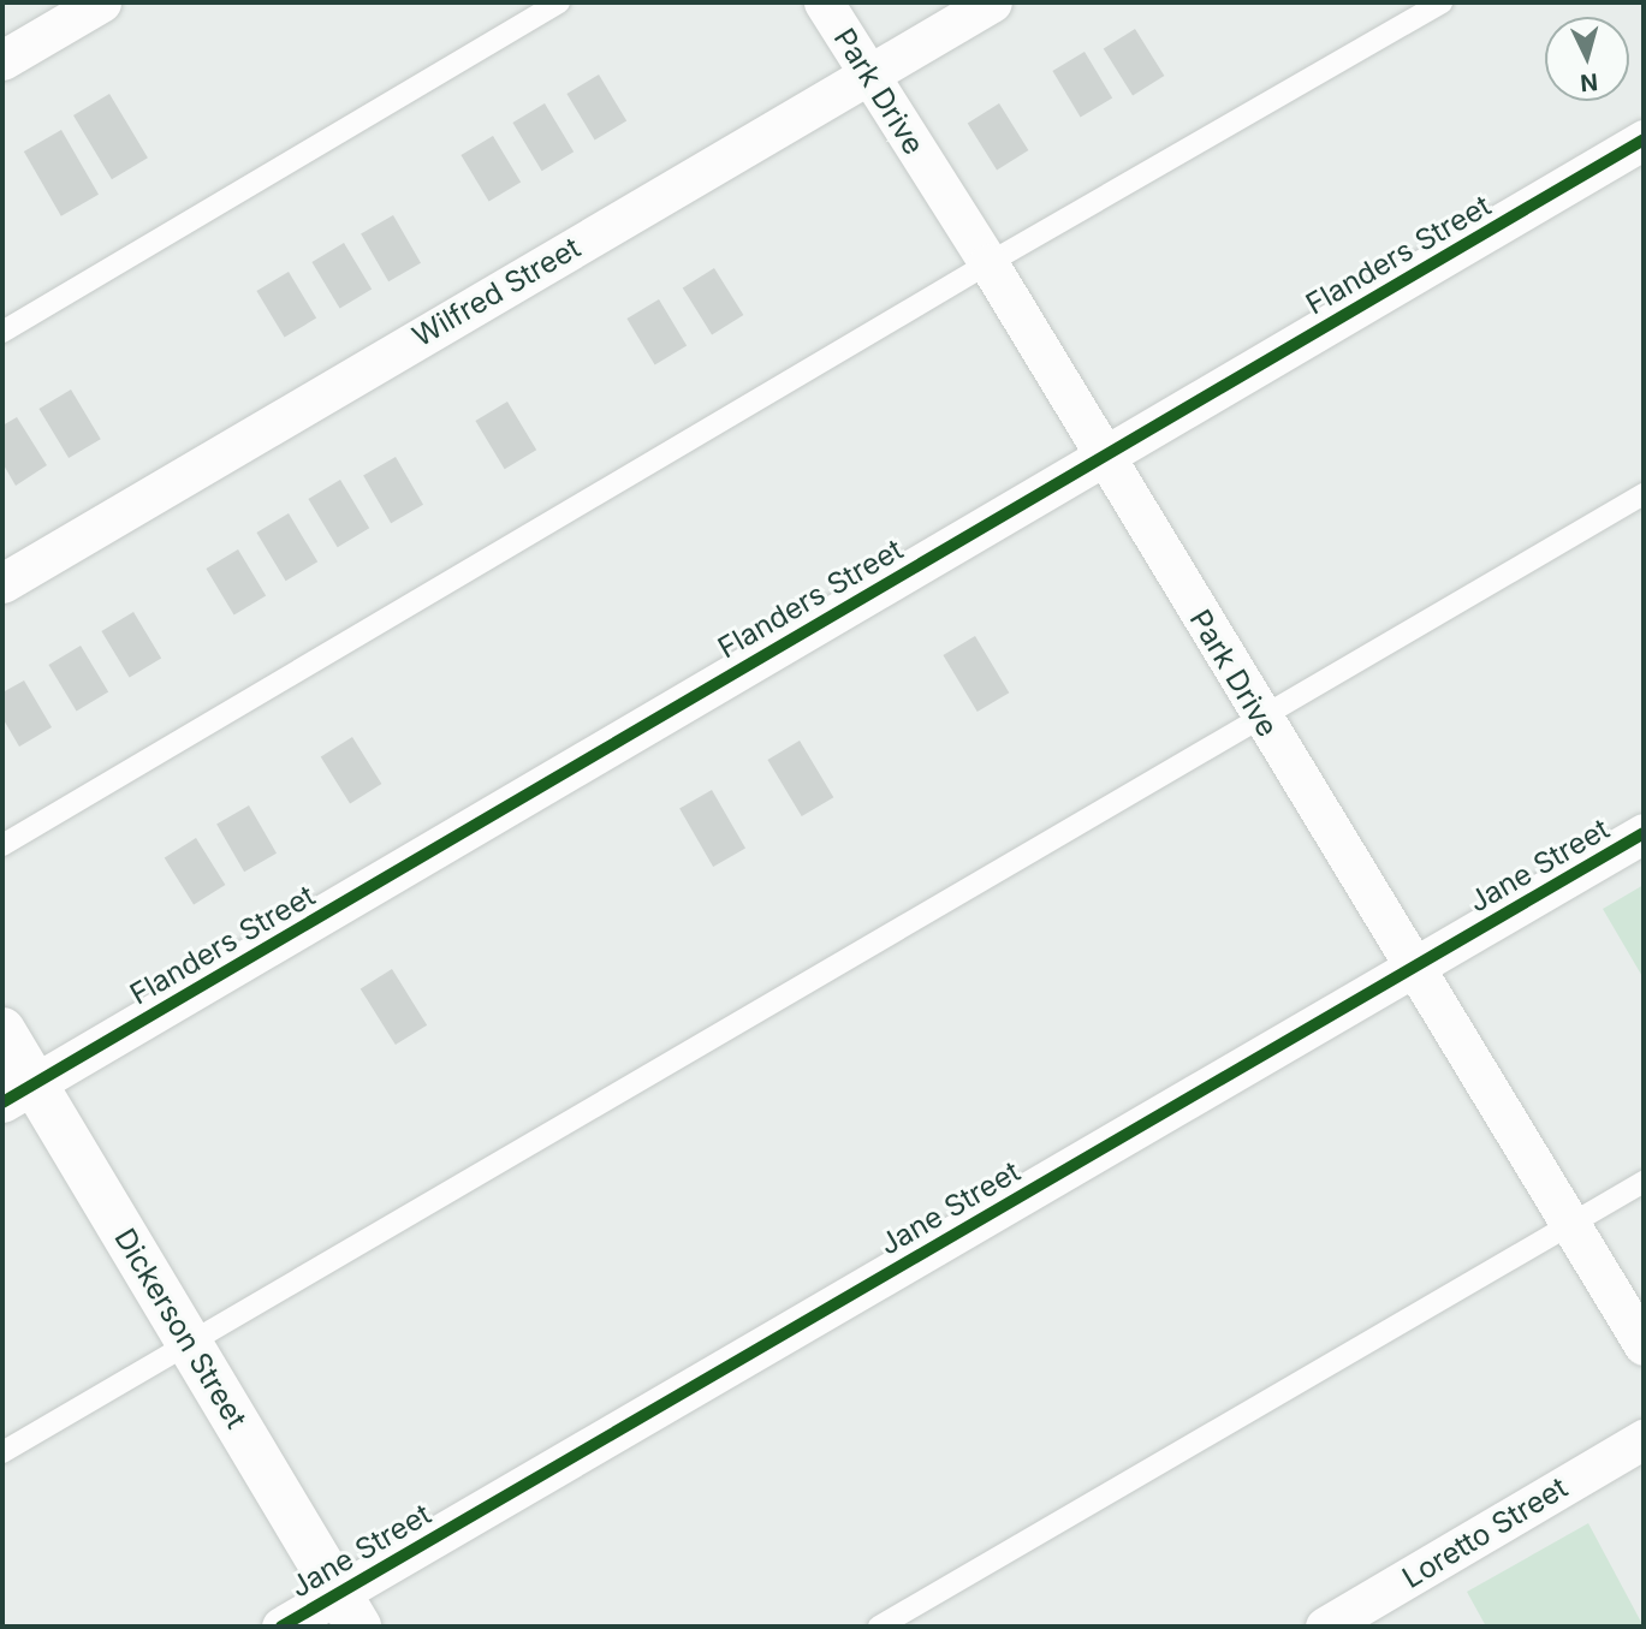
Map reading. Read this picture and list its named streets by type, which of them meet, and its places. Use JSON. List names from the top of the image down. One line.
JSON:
{"streets":{"street":["Park Drive","Flanders Street","Wilfred Street","Jane Street","Dickerson Street","Loretto Street"]},"crossings":[["Park Drive","Flanders Street"],["Park Drive","Wilfred Street"],["Park Drive","Jane Street"],["Flanders Street","Dickerson Street"],["Jane Street","Dickerson Street"]],"north":"bottom"}
